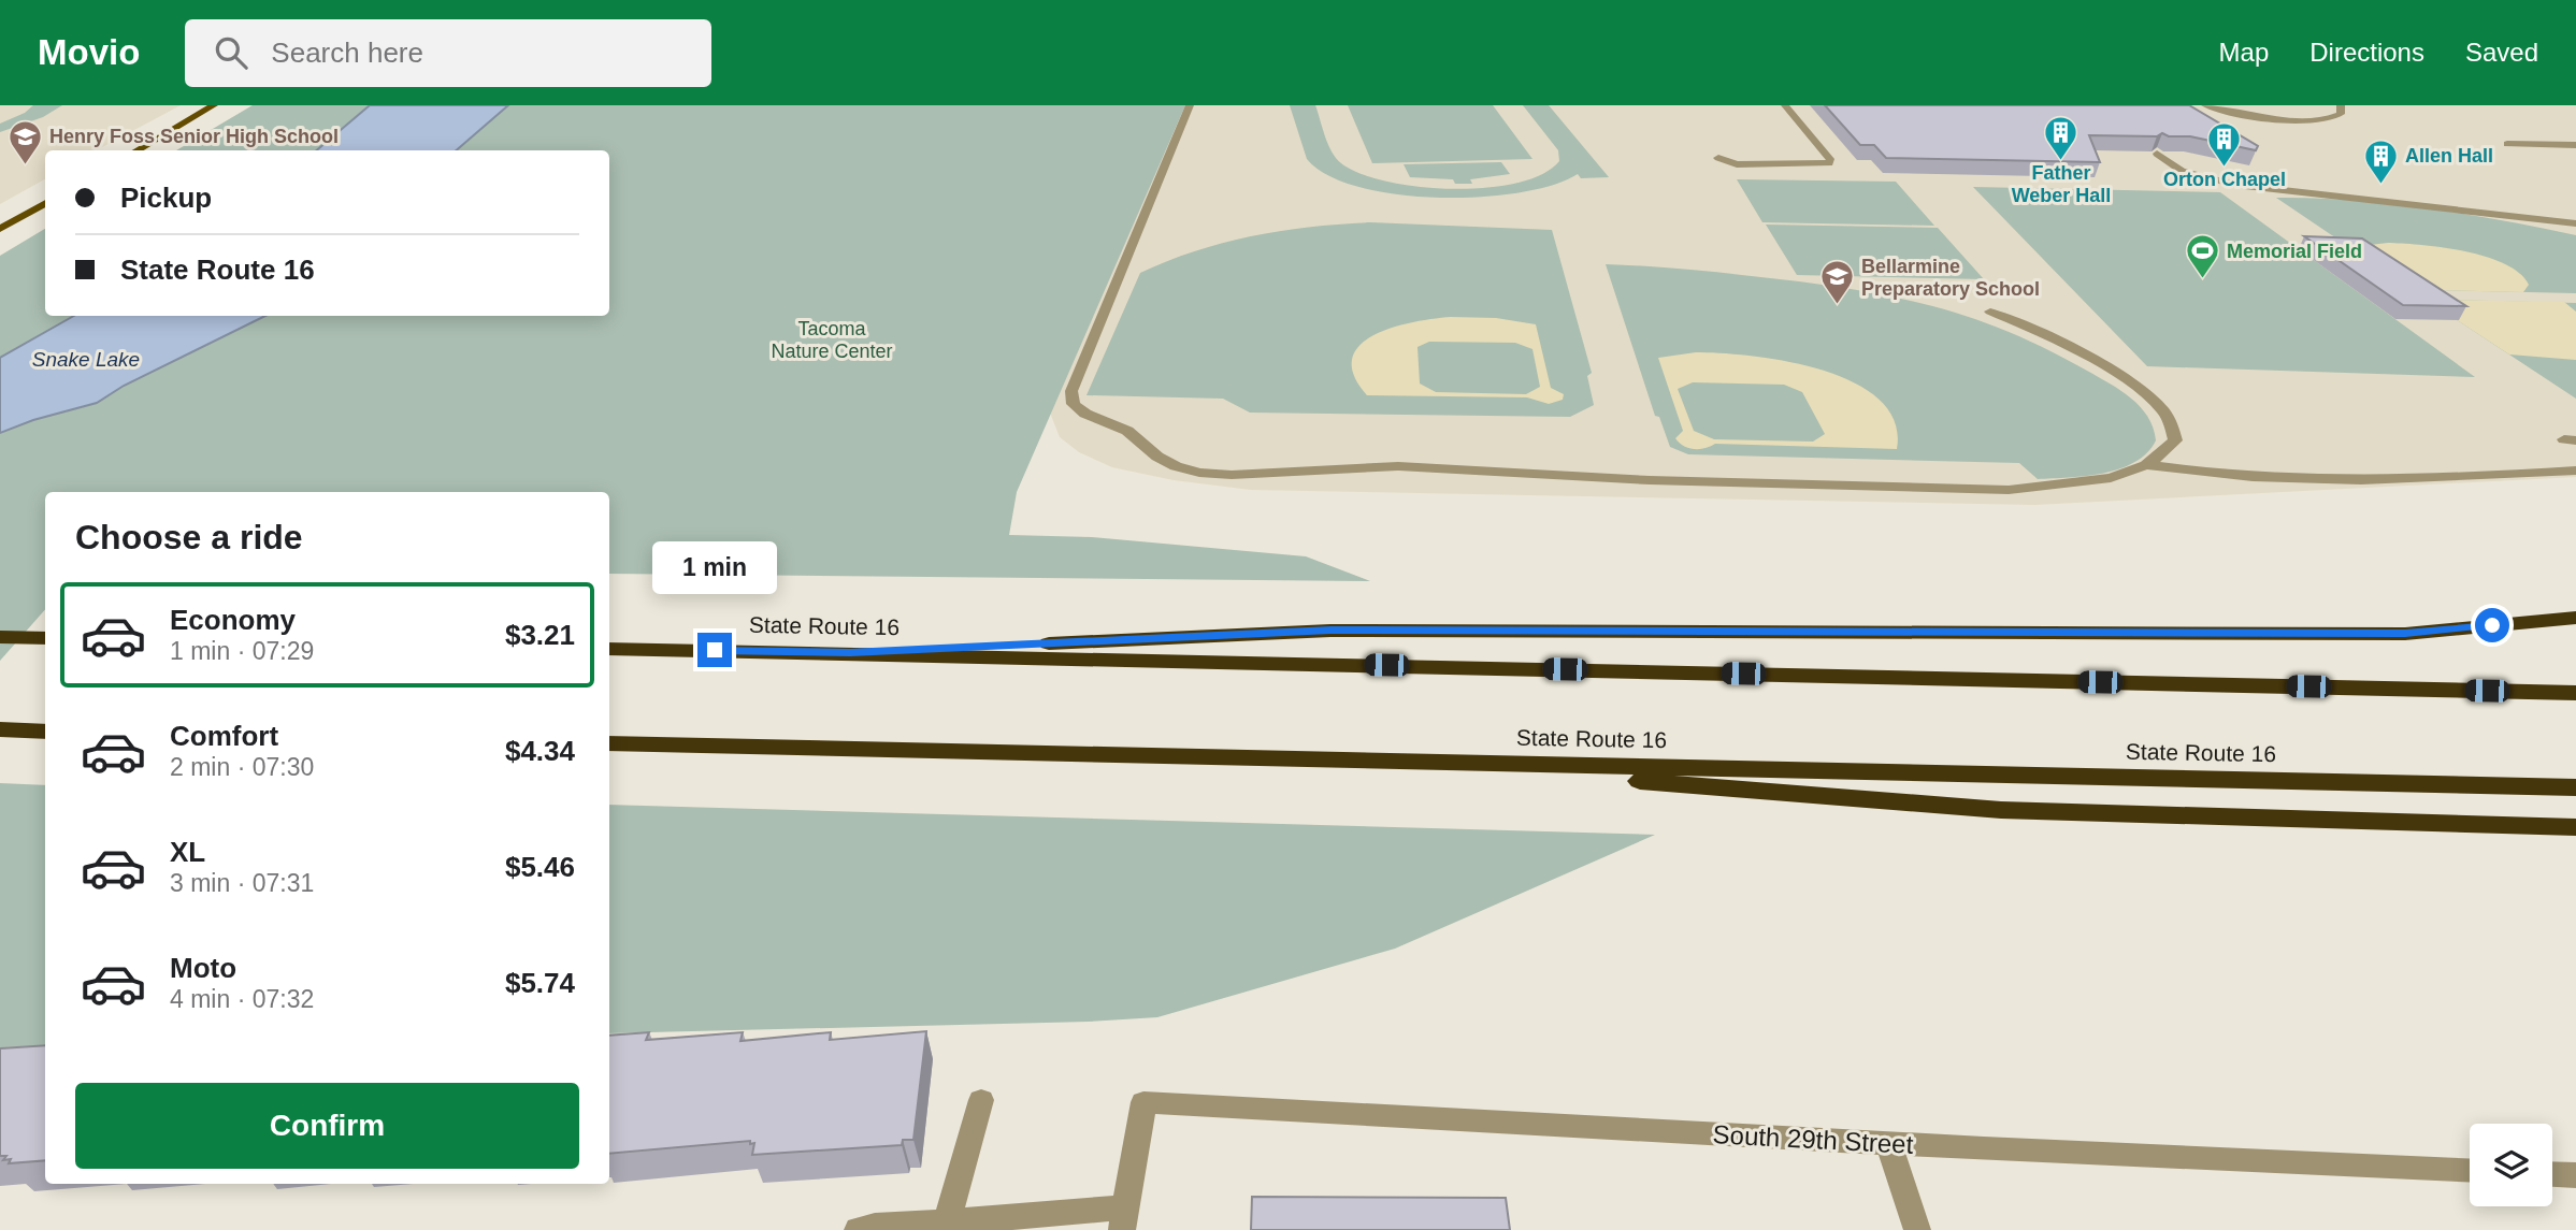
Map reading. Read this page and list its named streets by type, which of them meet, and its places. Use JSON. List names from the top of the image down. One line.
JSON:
{"streets":{"highway":["State Route 16"],"street":["South 29th Street"]},"water":["Snake Lake"],"parks":["Tacoma Nature Center"],"places":{"building":["Father Weber Hall","Orton Chapel","Allen Hall"],"school or university":["Henry Foss Senior High School","Bellarmine Preparatory School"],"sports":["Memorial Field"]},"page":{"header":"Movio","search":"Search here","nav":["Map","Directions","Saved"],"banner":["Pickup","State Route 16"],"heading":"Choose a ride","bubble":"1 min","list":[{"name":"Economy","note":"1 min · 07:29","value":"$3.21"},{"name":"Comfort","note":"2 min · 07:30","value":"$4.34"},{"name":"XL","note":"3 min · 07:31","value":"$5.46"},{"name":"Moto","note":"4 min · 07:32","value":"$5.74"}],"buttons":"Confirm"}}
